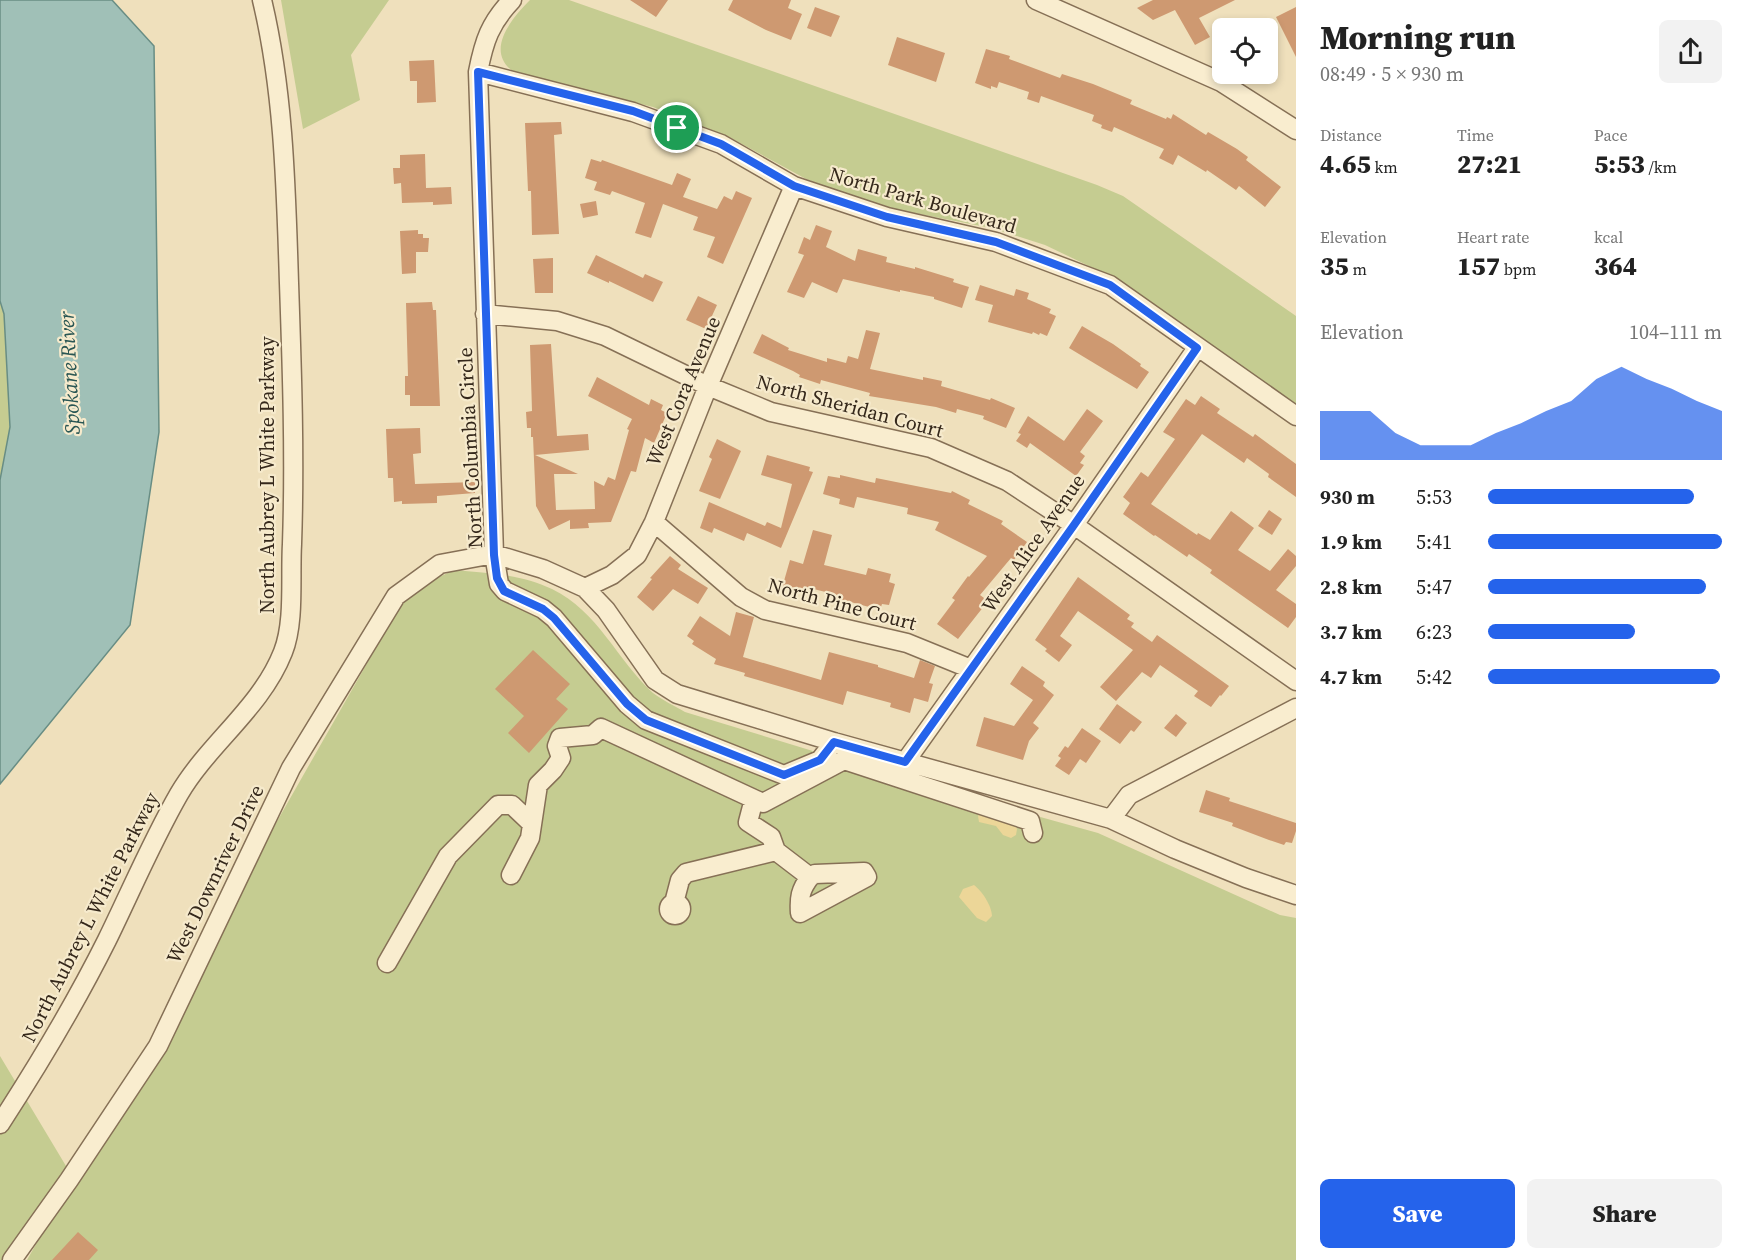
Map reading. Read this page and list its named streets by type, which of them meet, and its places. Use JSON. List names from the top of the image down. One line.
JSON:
{"streets":{"street":["North Park Boulevard","West Cora Avenue","North Sheridan Court","North Columbia Circle","North Aubrey L White Parkway","West Alice Avenue","North Pine Court","West Downriver Drive"]},"crossings":[["North Park Boulevard","West Cora Avenue"],["North Park Boulevard","North Columbia Circle"],["North Park Boulevard","West Alice Avenue"],["West Cora Avenue","North Sheridan Court"],["West Cora Avenue","North Columbia Circle"],["West Cora Avenue","North Pine Court"],["North Sheridan Court","North Columbia Circle"],["North Sheridan Court","West Alice Avenue"],["North Columbia Circle","West Alice Avenue"],["North Columbia Circle","West Downriver Drive"],["West Alice Avenue","North Pine Court"]],"water":["Spokane River"],"page":{"heading":["Morning run","08:49 · 5 × 930 m"],"stats":[["Distance","4.65 km"],["Time","27:21"],["Pace","5:53 /km"],["Elevation","35 m"],["Heart rate","157 bpm"],["kcal","364"]],"chart":["Elevation","104–111 m"],"list":[{"name":"930 m","note":"5:53"},{"name":"1.9 km","note":"5:41"},{"name":"2.8 km","note":"5:47"},{"name":"3.7 km","note":"6:23"},{"name":"4.7 km","note":"5:42"}],"buttons":["Save","Share"]}}
